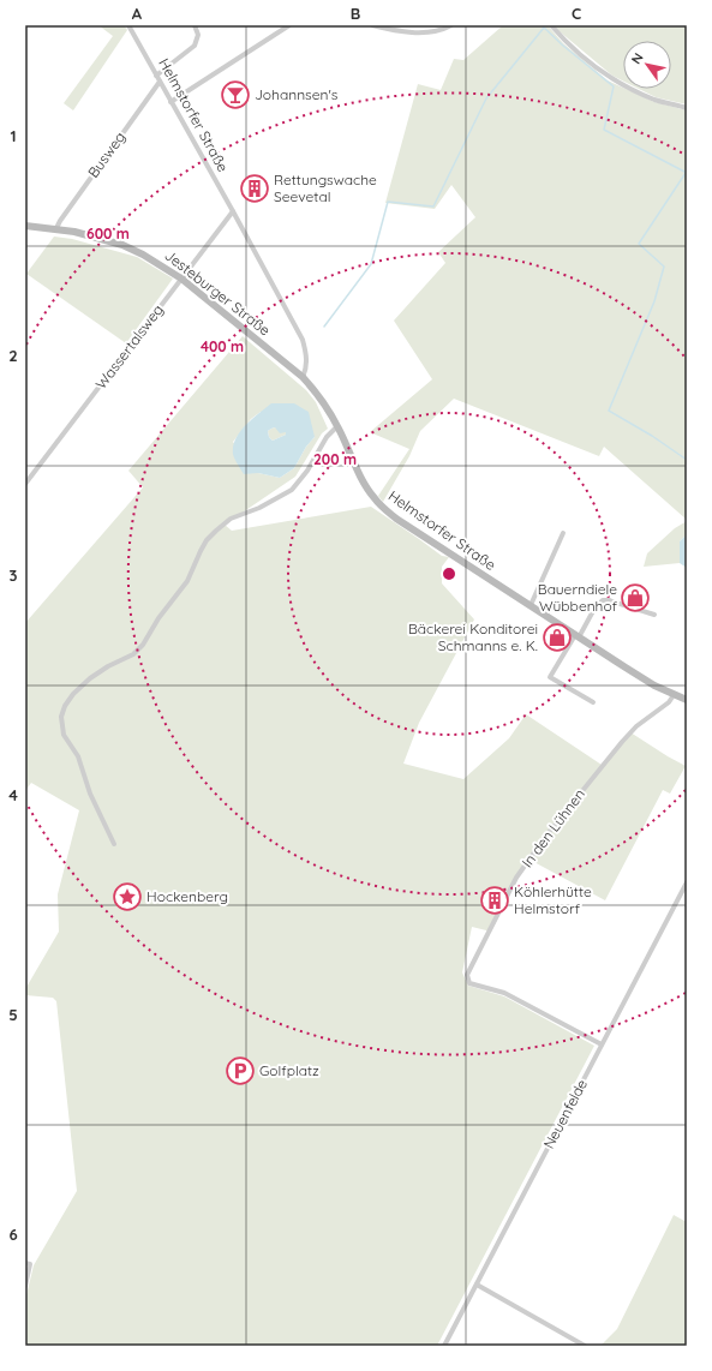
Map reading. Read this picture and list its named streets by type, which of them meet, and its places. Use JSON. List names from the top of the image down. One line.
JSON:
{"streets":{"main road":["Helmstorfer Straße","Jesteburger Straße"],"street":["Busweg","Wassertalsweg","In den Lühnen","Neuenfelde"]},"crossings":[["Helmstorfer Straße","Busweg"],["Helmstorfer Straße","Jesteburger Straße"],["Helmstorfer Straße","Wassertalsweg"],["Helmstorfer Straße","In den Lühnen"],["Busweg","Jesteburger Straße"],["Jesteburger Straße","Wassertalsweg"],["In den Lühnen","Neuenfelde"]],"places":{"bar":["Johannsen's"],"building":["Rettungswache Seevetal","Köhlerhütte Helmstorf"],"shop":["Bauerndiele Wübbenhof","Bäckerei Konditorei Schmanns e. K."],"place":["Hockenberg"],"parking":["Golfplatz"]},"north":"top left","grid":{"columns":["A","B","C"],"rows":["1","2","3","4","5","6"]},"rings":["600 m","400 m","200 m"]}
